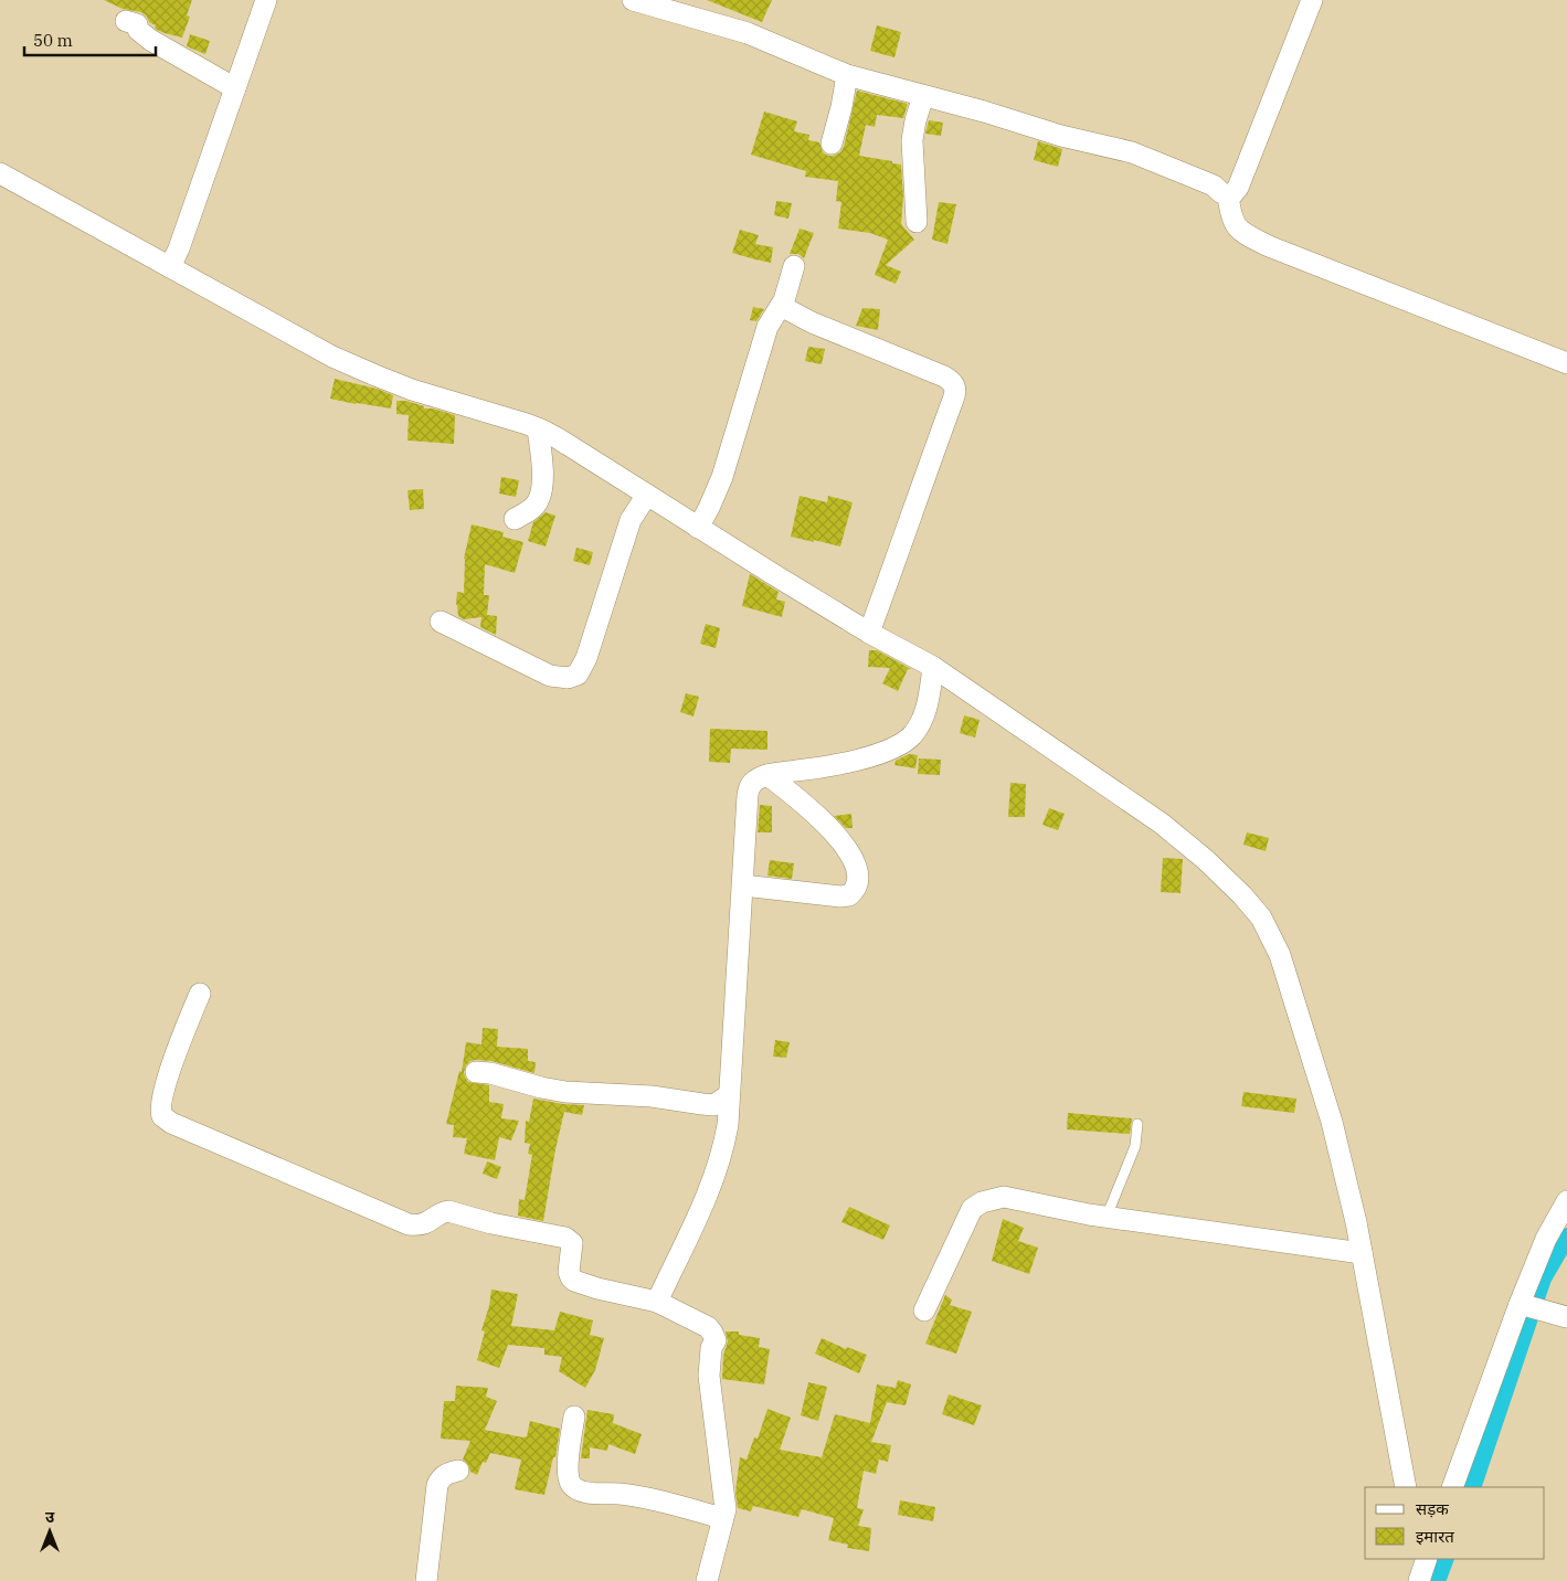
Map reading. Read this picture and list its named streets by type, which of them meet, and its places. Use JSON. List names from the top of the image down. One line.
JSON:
{"legend":["सड़क","इमारत"],"scale_bar":"50 m","north":"top"}
